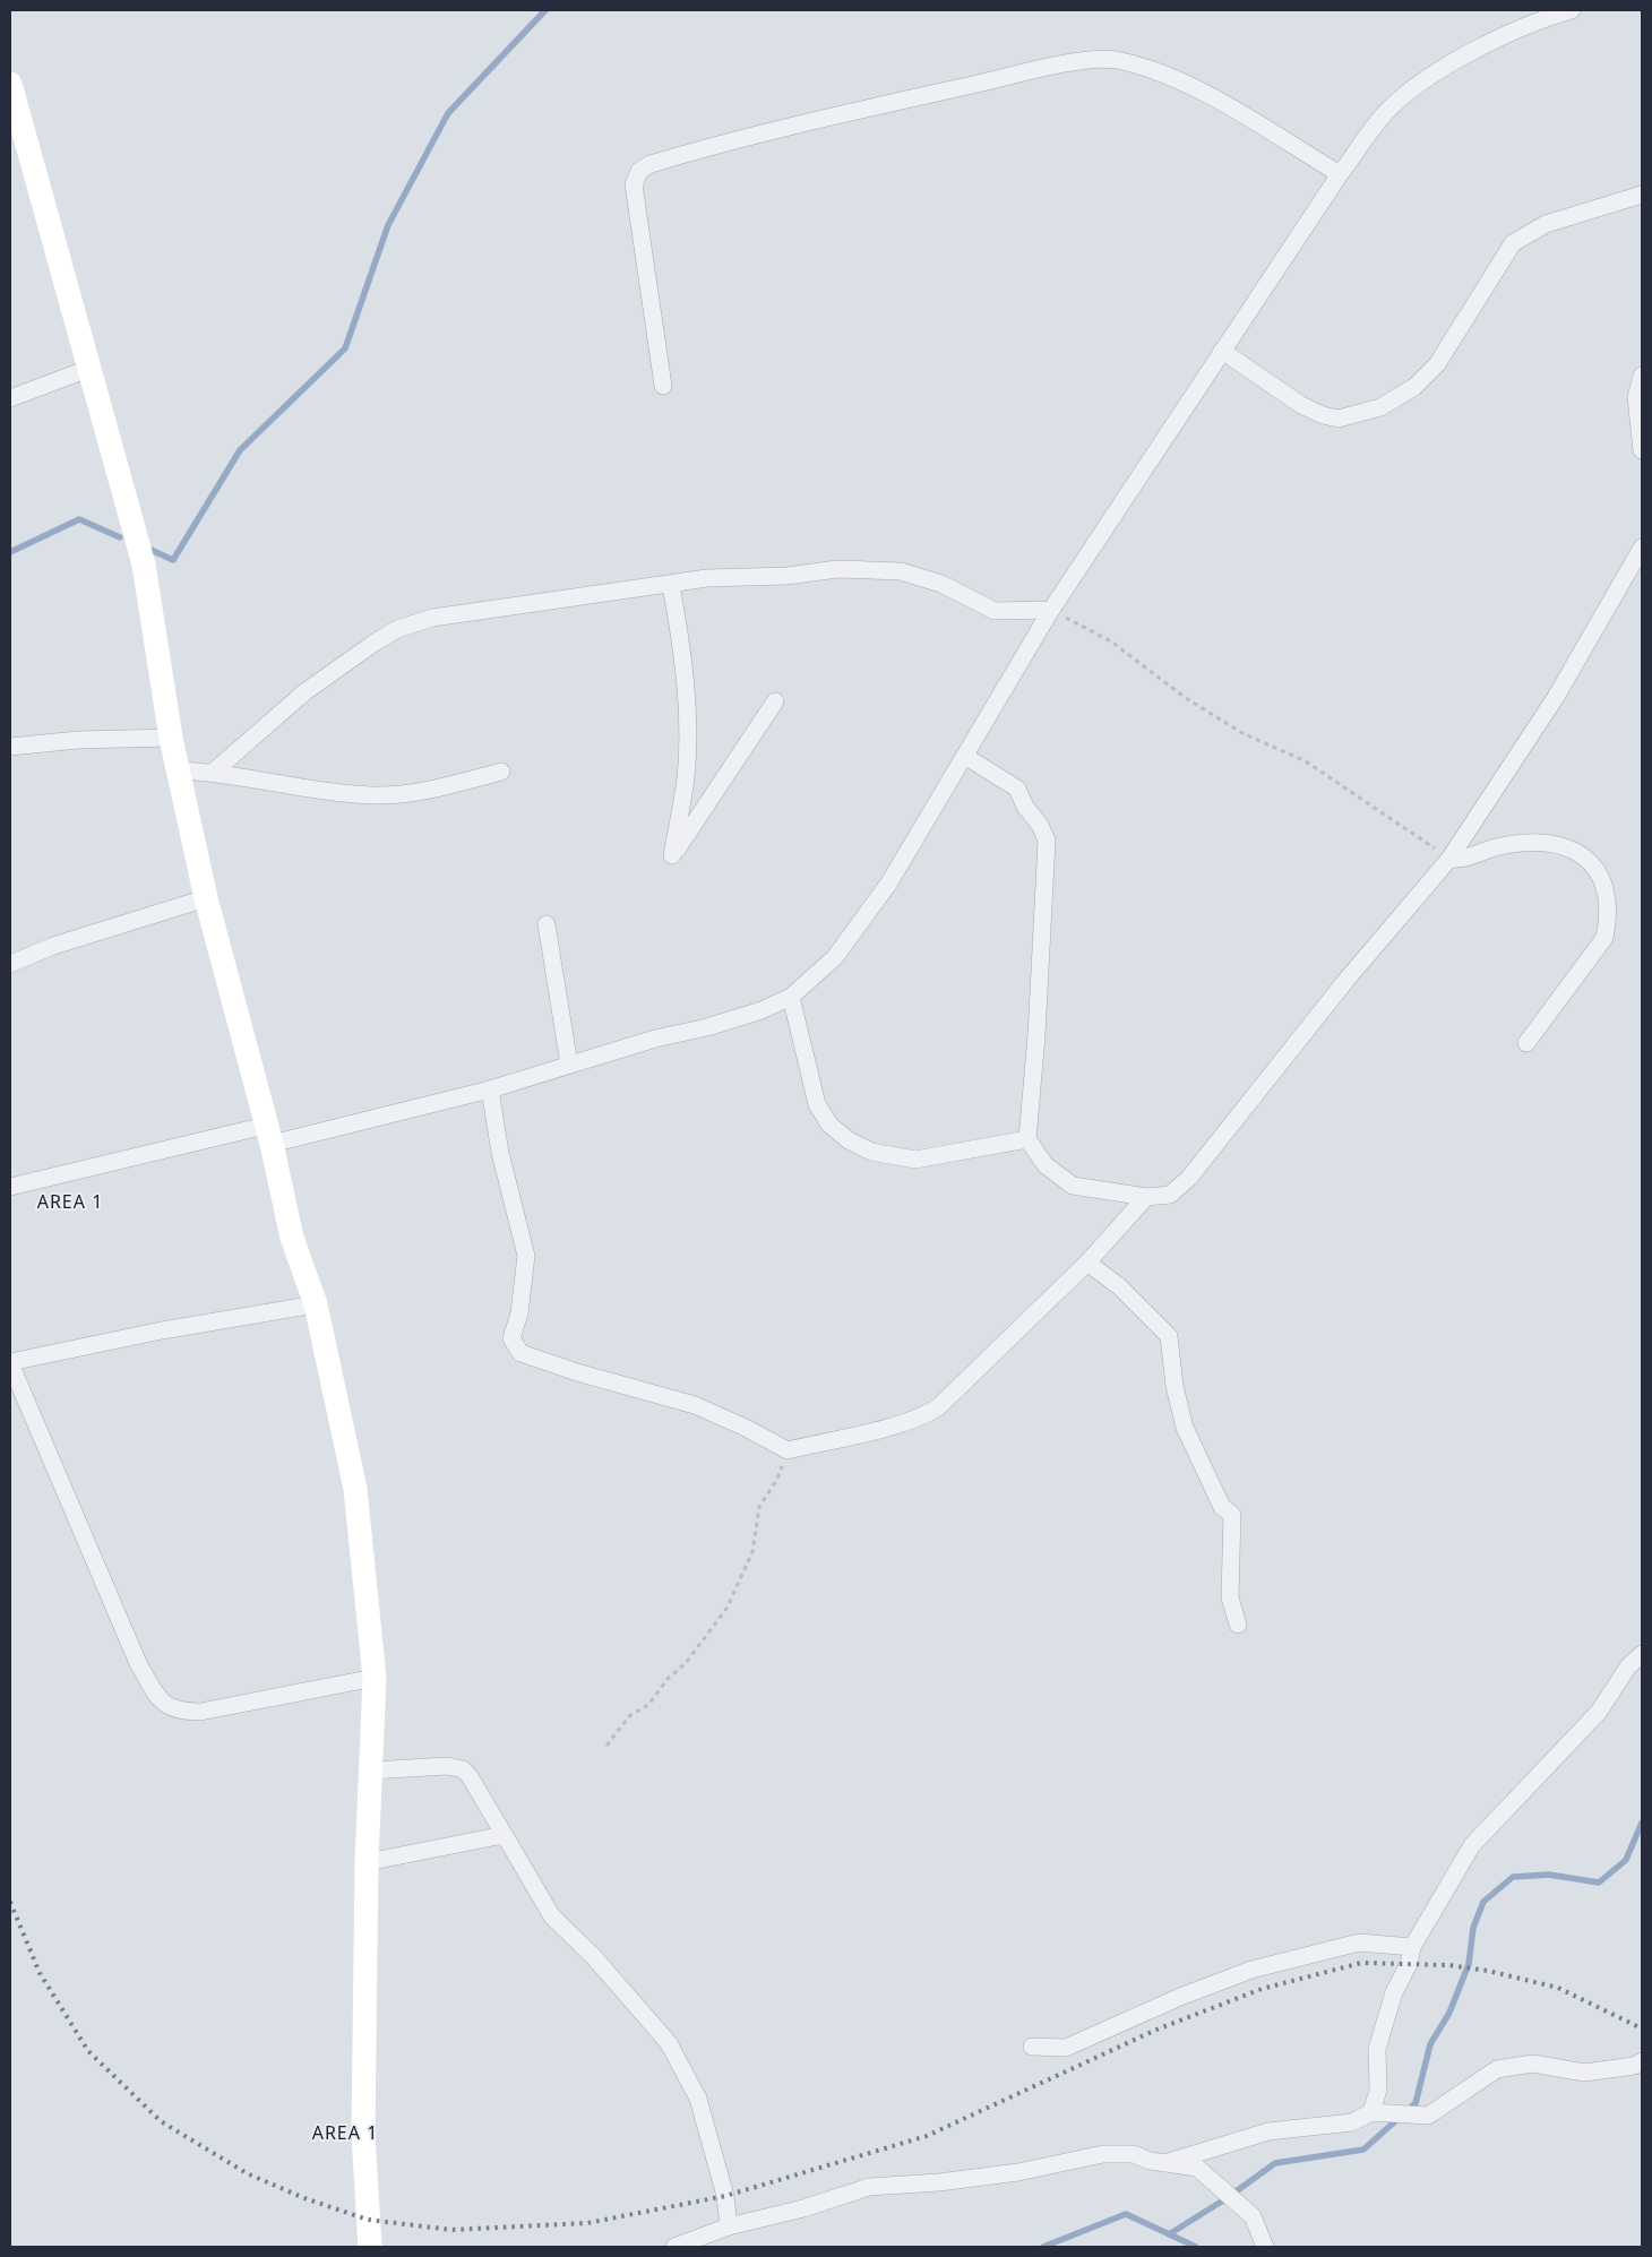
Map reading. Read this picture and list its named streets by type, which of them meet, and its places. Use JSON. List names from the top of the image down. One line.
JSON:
{"districts":["AREA 1","AREA 1"]}
